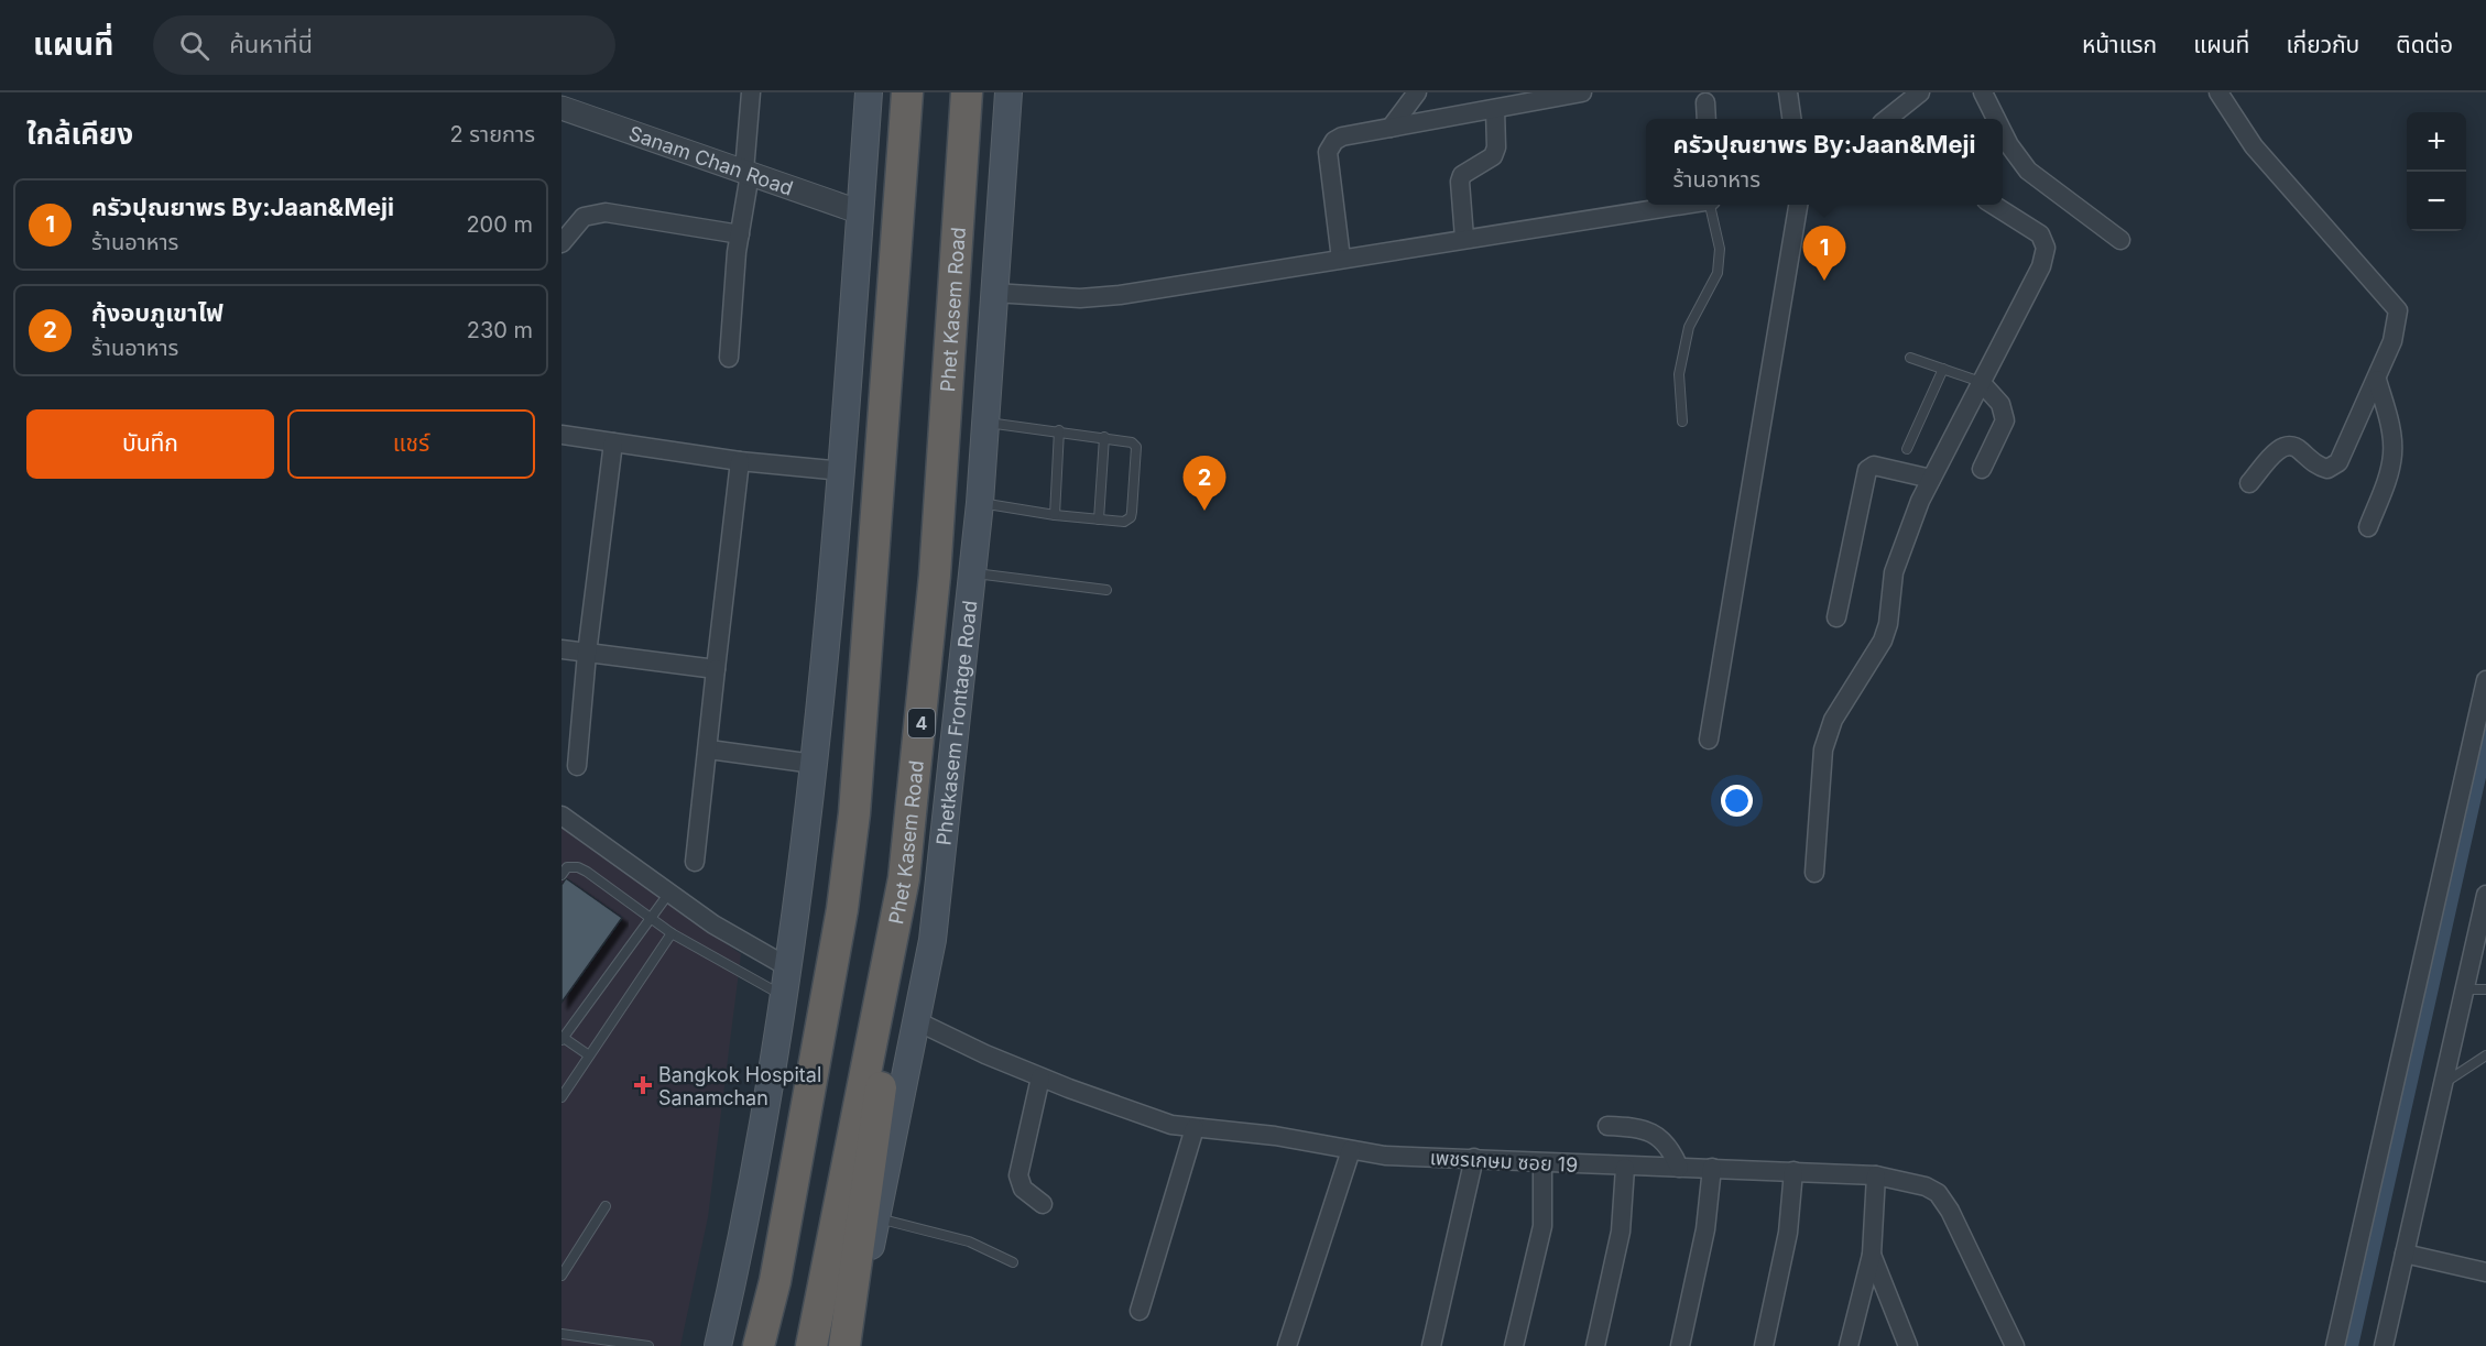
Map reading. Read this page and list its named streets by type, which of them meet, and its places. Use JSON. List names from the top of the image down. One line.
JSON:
{"streets":{"highway":["Phet Kasem Road","4"],"main road":["Phetkasem Frontage Road"],"street":["Sanam Chan Road","เพชรเกษม ซอย 19"]},"crossings":[["Phetkasem Frontage Road","เพชรเกษม ซอย 19"]],"places":{"health":["Bangkok Hospital Sanamchan"]},"page":{"header":"แผนที่","search":"ค้นหาที่นี่","nav":["หน้าแรก","แผนที่","เกี่ยวกับ","ติดต่อ"],"heading":["ใกล้เคียง","2 รายการ"],"map_buttons":["+","−"],"popup":["ครัวปุณยาพร By:Jaan&Meji","ร้านอาหาร"],"list":[{"mark":"1","name":"ครัวปุณยาพร By:Jaan&Meji","note":"ร้านอาหาร","value":"200 m"},{"mark":"2","name":"กุ้งอบภูเขาไฟ","note":"ร้านอาหาร","value":"230 m"}],"pins":["1","2"],"buttons":["บันทึก","แชร์"]}}
